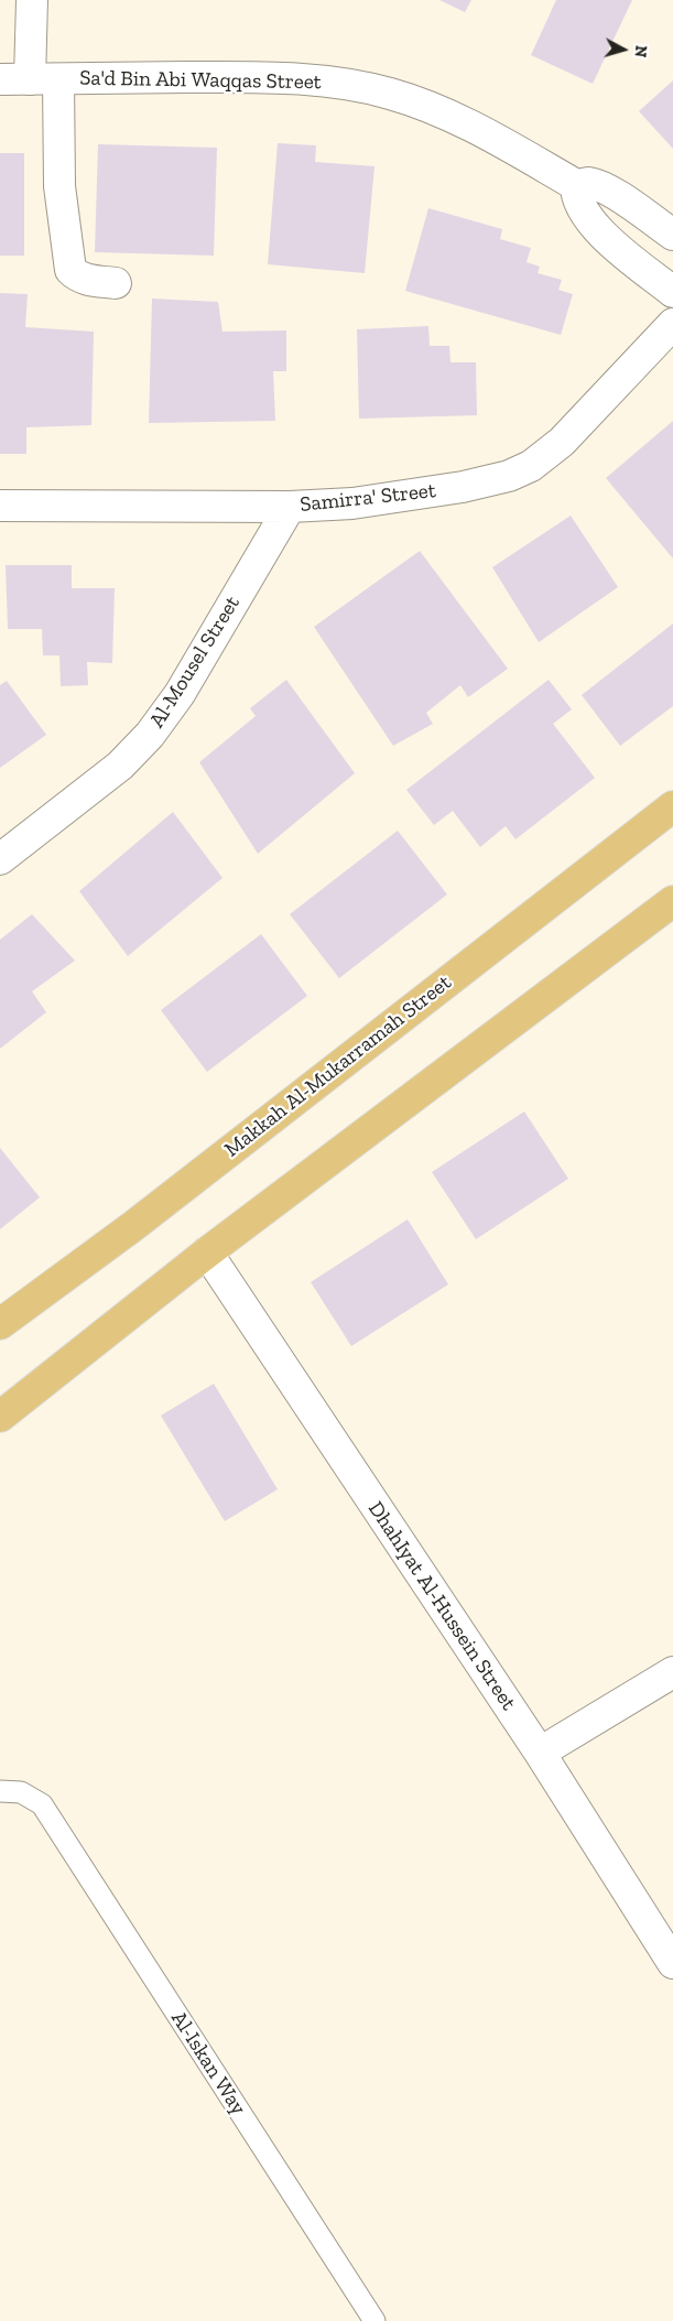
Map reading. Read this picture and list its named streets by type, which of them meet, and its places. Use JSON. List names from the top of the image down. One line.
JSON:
{"streets":{"main road":["Makkah Al-Mukarramah Street"],"street":["Sa'd Bin Abi Waqqas Street","Samirra' Street","Al-Mousel Street","DhahIyat Al-Hussein Street"],"lane":["Al-Iskan Way"]},"crossings":[["Samirra' Street","Al-Mousel Street"]],"north":"right"}
